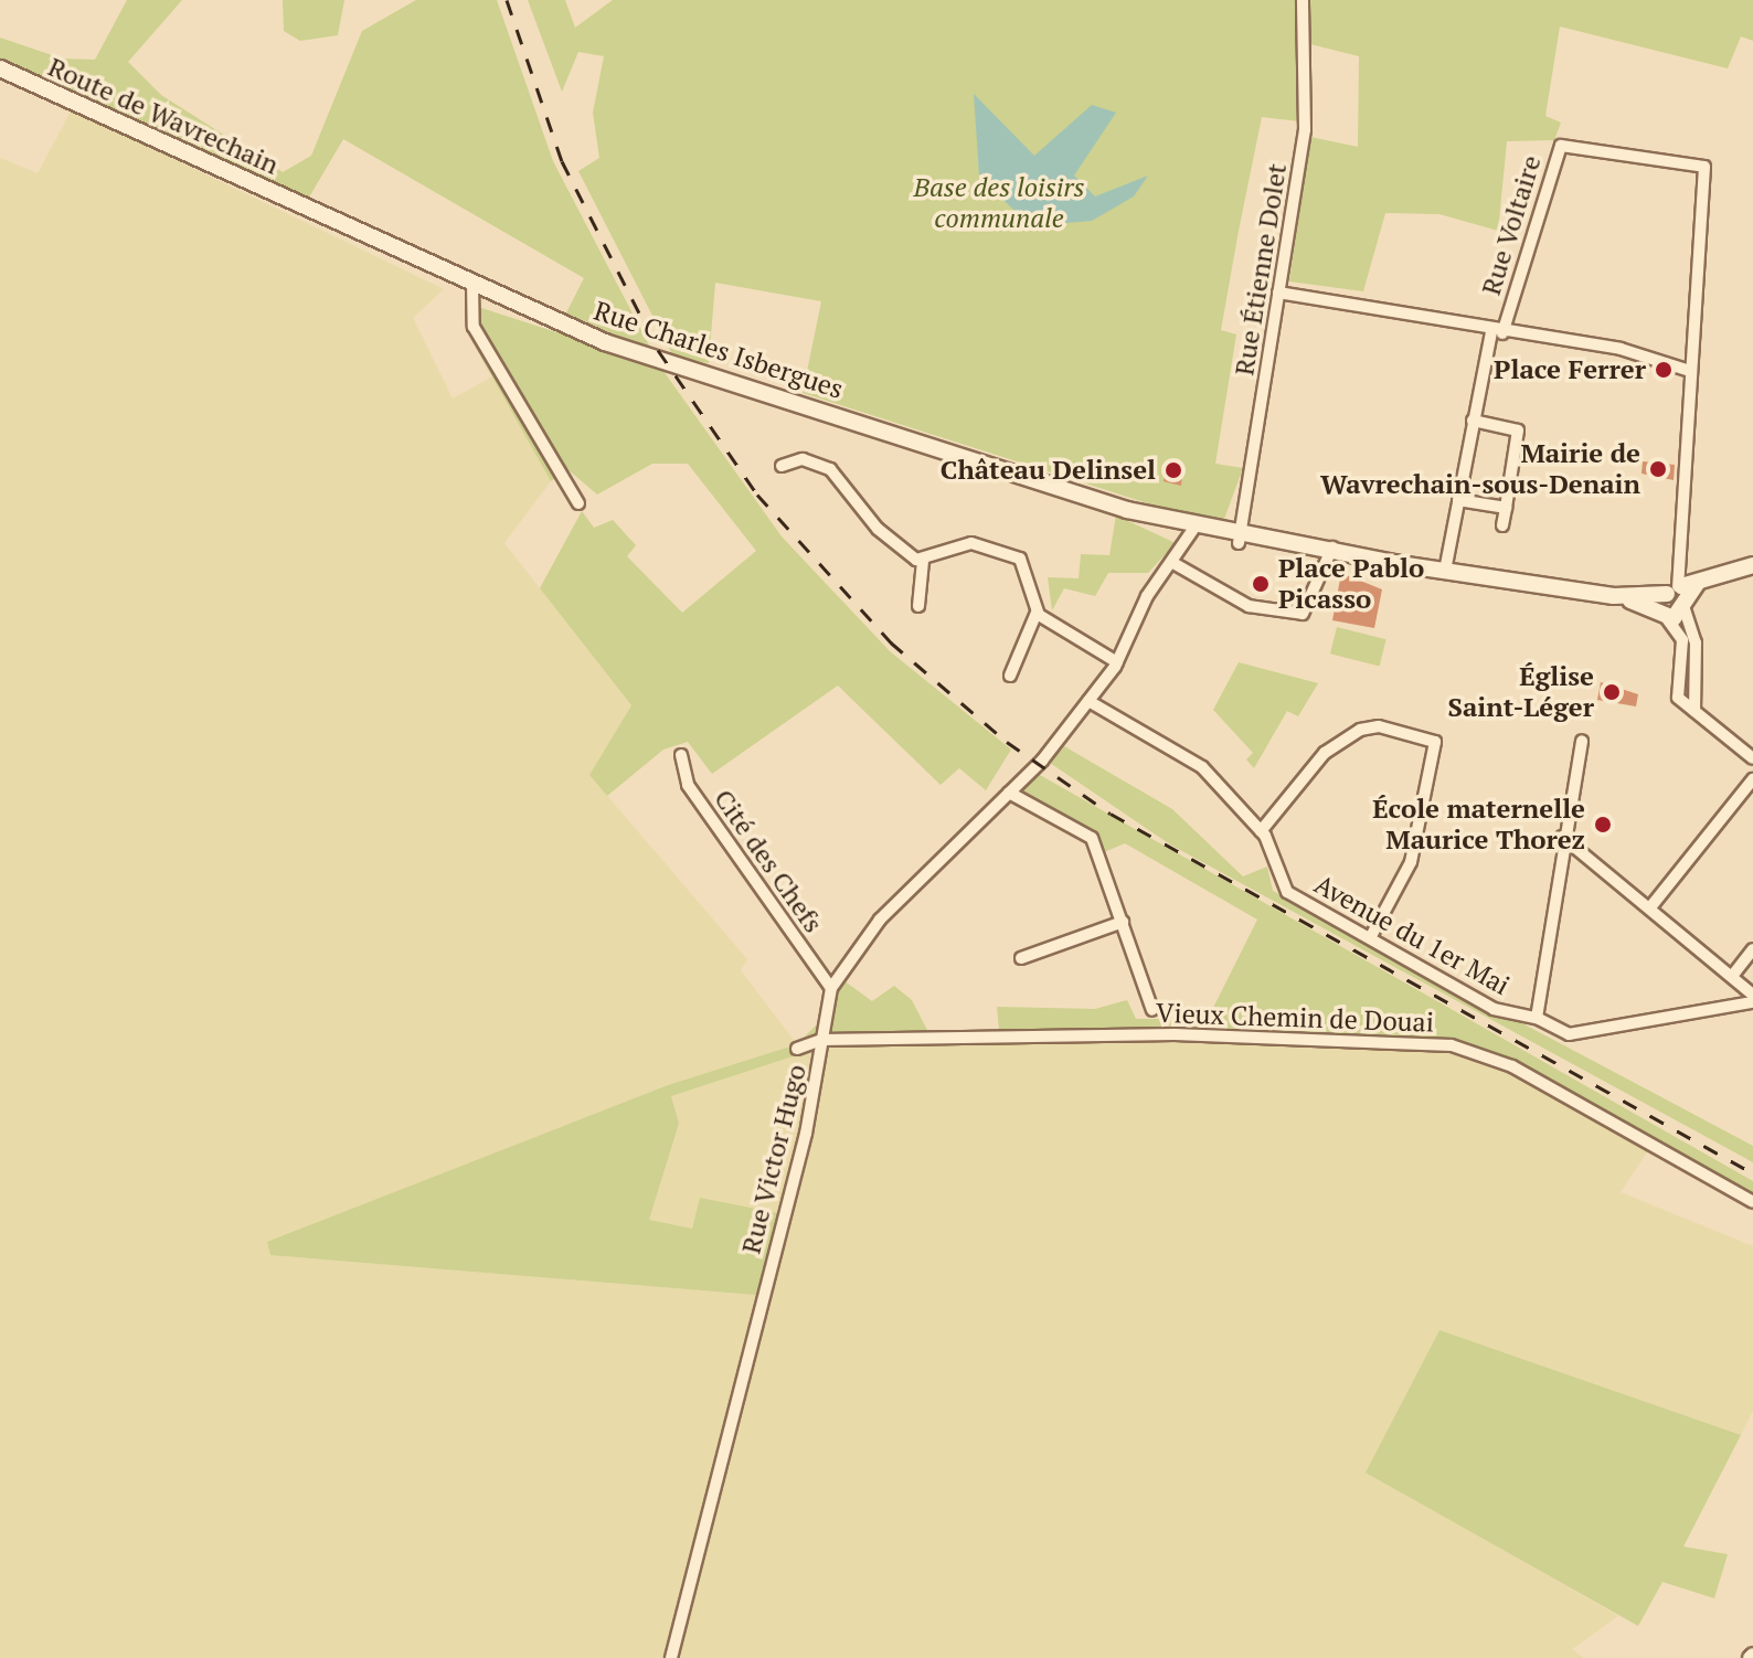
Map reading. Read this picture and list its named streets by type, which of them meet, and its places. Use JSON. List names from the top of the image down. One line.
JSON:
{"streets":{"main road":["Route de Wavrechain","Rue Charles Isbergues"],"street":["Rue Voltaire","Rue Étienne Dolet","Cité des Chefs","Avenue du 1er Mai","Vieux Chemin de Douai","Rue Victor Hugo"]},"crossings":[["Route de Wavrechain","Rue Charles Isbergues"],["Rue Voltaire","Rue Charles Isbergues"],["Rue Étienne Dolet","Rue Charles Isbergues"],["Rue Charles Isbergues","Rue Victor Hugo"],["Cité des Chefs","Rue Victor Hugo"],["Avenue du 1er Mai","Rue Victor Hugo"],["Vieux Chemin de Douai","Rue Victor Hugo"]],"parks":["Base des loisirs communale"],"places":["Place Ferrer","Mairie de Wavrechain-sous-Denain","Château Delinsel","Place Pablo Picasso","Église Saint-Léger","École maternelle Maurice Thorez"]}
